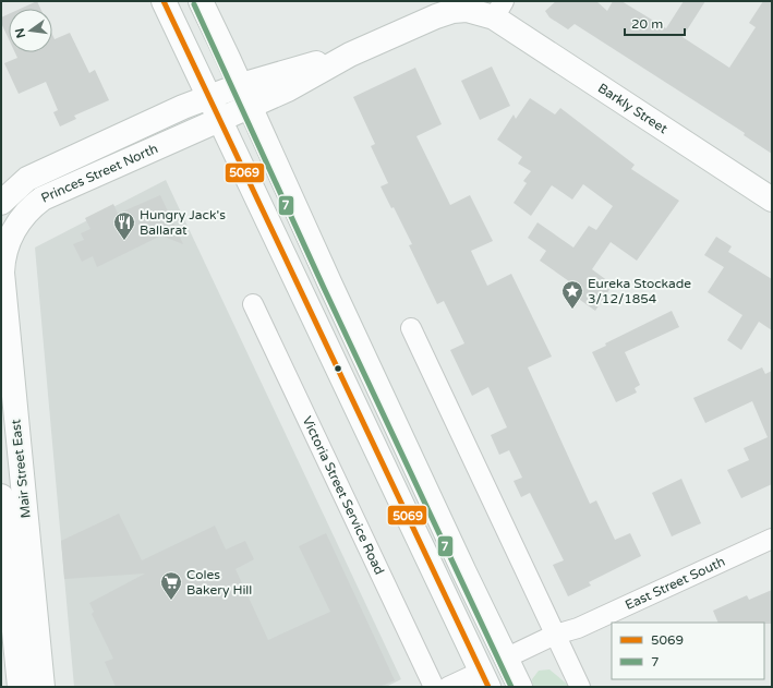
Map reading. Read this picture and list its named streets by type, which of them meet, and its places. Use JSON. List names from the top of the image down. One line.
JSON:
{"streets":{"main road":["Barkly Street","Princes Street North","Mair Street East"],"street":["Victoria Street Service Road","East Street South"]},"crossings":[["Princes Street North","Mair Street East"]],"places":{"restaurant":["Hungry Jack's Ballarat"],"place":["Eureka Stockade 3/12/1854"],"supermarket":["Coles Bakery Hill"]},"lines":["transit line 5069","transit line 7"],"legend":["5069","7"],"scale_bar":"20 m","north":"left"}
